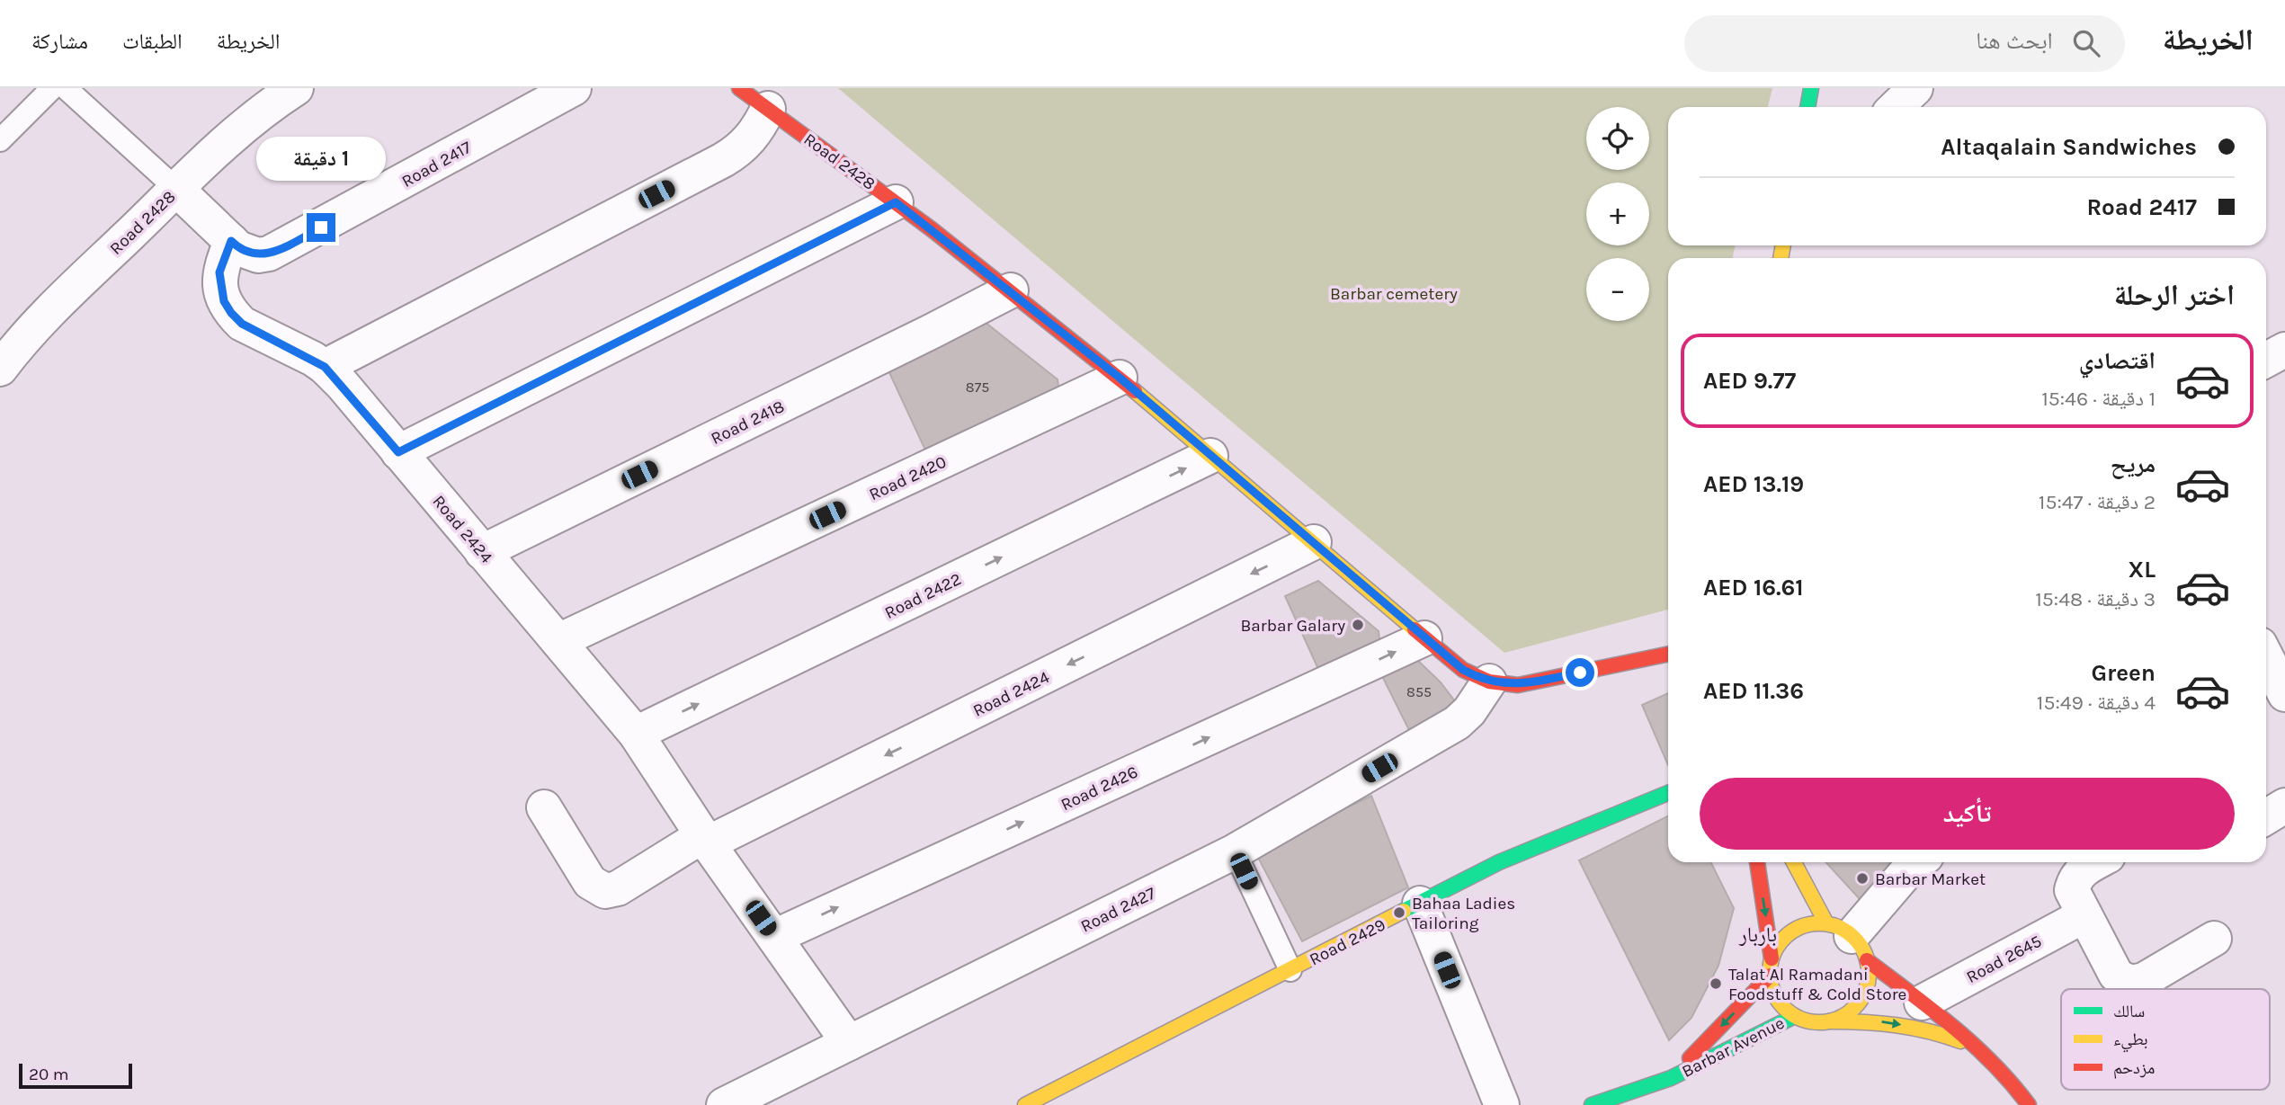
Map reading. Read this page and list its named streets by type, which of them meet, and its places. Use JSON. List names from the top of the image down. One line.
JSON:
{"streets":{"street":["Road 2428","Road 2417","Road 2418","Road 2420","Road 2424","Road 2422","Road 2426","Road 2427","Road 2429","Road 2645","Barbar Avenue"]},"crossings":[["Road 2428","Road 2417"],["Road 2428","Road 2418"],["Road 2428","Road 2420"],["Road 2428","Road 2424"],["Road 2428","Road 2422"],["Road 2428","Road 2426"],["Road 2428","Road 2427"],["Road 2417","Road 2424"],["Road 2418","Road 2424"],["Road 2420","Road 2424"],["Road 2424","Road 2422"],["Road 2424","Road 2426"],["Road 2424","Road 2427"]],"one_way":["Road 2424","Road 2422","Road 2426"],"districts":["باربار"],"parks":["Barbar cemetery"],"places":["Barbar Galary","Barbar Market","Bahaa Ladies Tailoring","Talat Al Ramadani Foodstuff & Cold Store"],"house_numbers":["875","855"],"legend":["سالك","بطيء","مزدحم"],"scale_bar":"20 m","page":{"header":"الخريطة","search":"ابحث هنا","nav":["الخريطة","الطبقات","مشاركة"],"map_buttons":["+","−"],"banner":["Altaqalain Sandwiches","Road 2417"],"bubble":"1 دقيقة","heading":"اختر الرحلة","list":[{"name":"اقتصادي","note":"1 دقيقة · 15:46","value":"AED 9.77"},{"name":"مريح","note":"2 دقيقة · 15:47","value":"AED 13.19"},{"name":"XL","note":"3 دقيقة · 15:48","value":"AED 16.61"},{"name":"Green","note":"4 دقيقة · 15:49","value":"AED 11.36"}],"buttons":"تأكيد","scale":"20 m"}}
